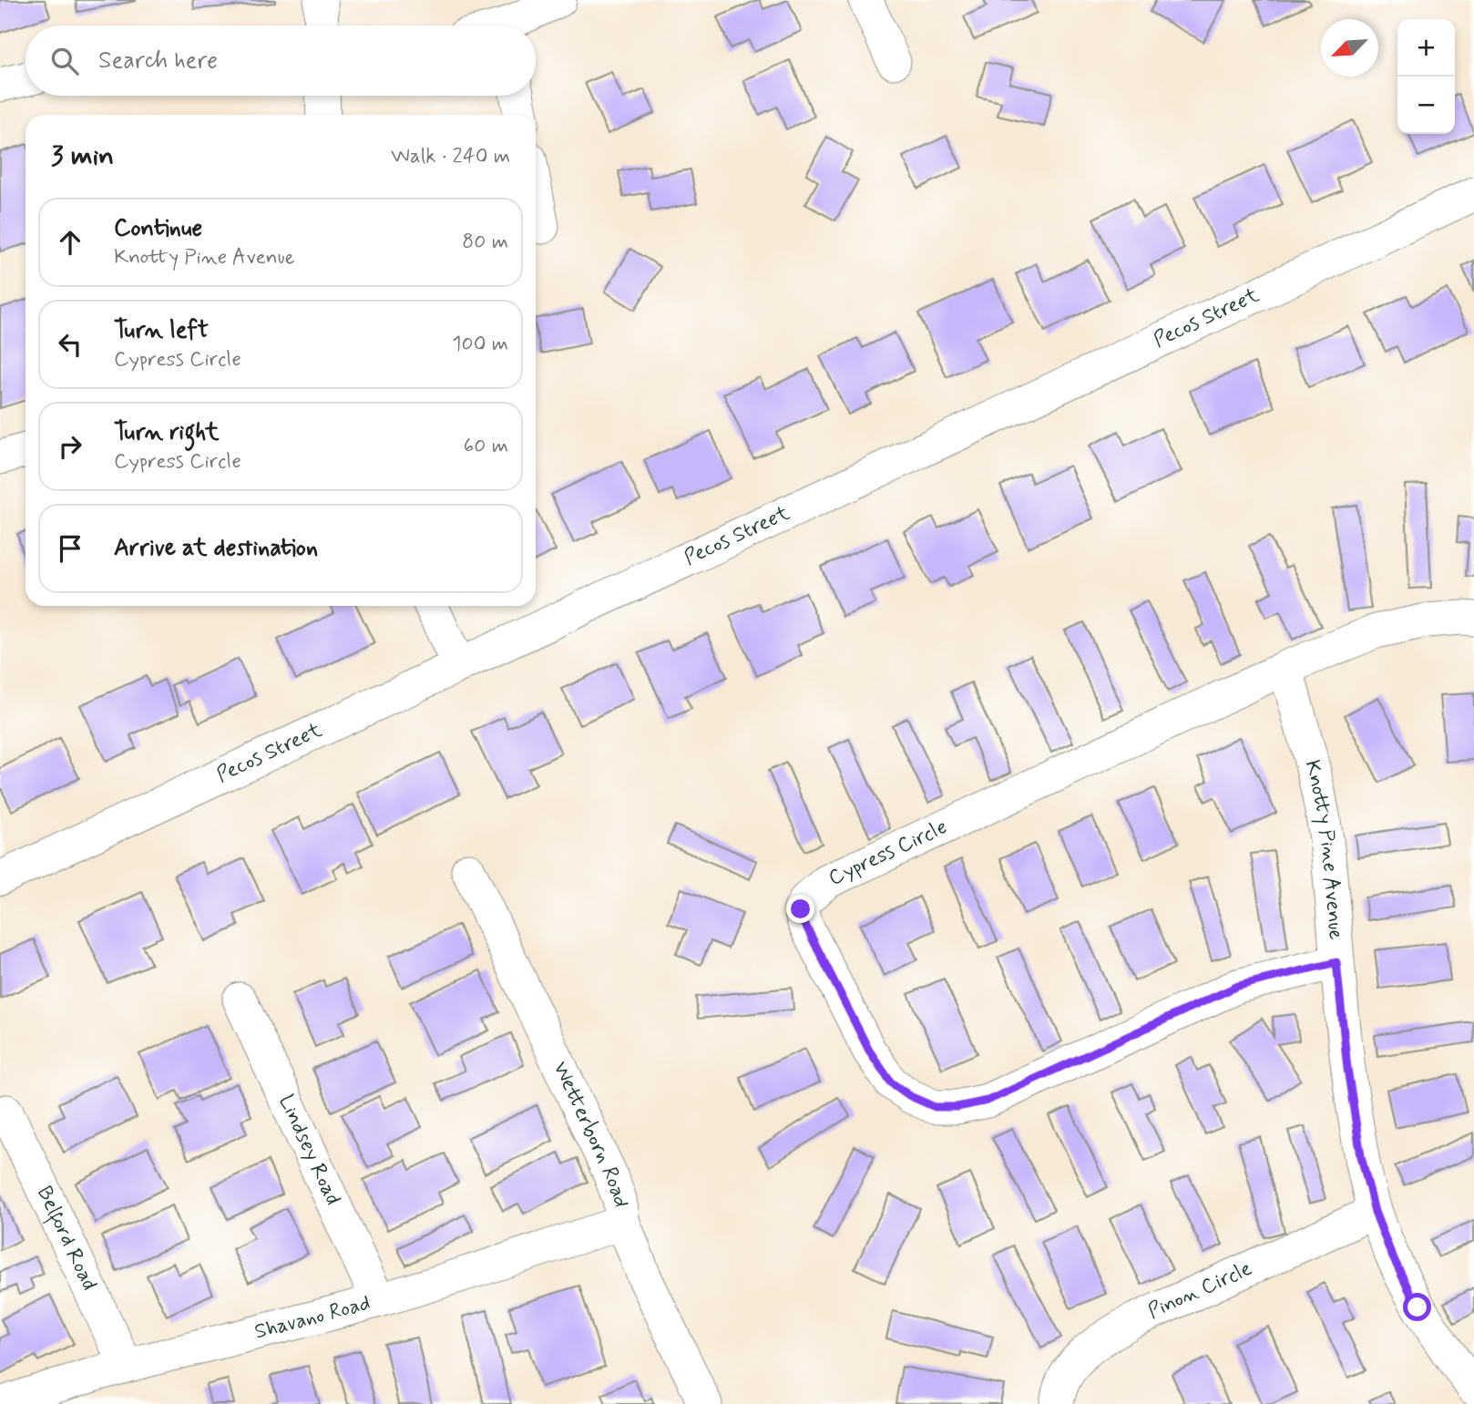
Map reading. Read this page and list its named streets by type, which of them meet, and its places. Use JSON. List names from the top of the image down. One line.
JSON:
{"streets":{"street":["Pecos Street","Knotty Pine Avenue","Cypress Circle","Wetterborn Road","Lindsey Road","Belford Road","Pinon Circle","Shavano Road"]},"crossings":[["Knotty Pine Avenue","Cypress Circle"],["Knotty Pine Avenue","Pinon Circle"],["Wetterborn Road","Shavano Road"],["Lindsey Road","Shavano Road"],["Belford Road","Shavano Road"]],"north":"bottom left","page":{"map_buttons":["+","−"],"search":"Search here","heading":["3 min","Walk · 240 m"],"list":[["Continue","Knotty Pine Avenue","80 m"],["Turn left","Cypress Circle","100 m"],["Turn right","Cypress Circle","60 m"],"Arrive at destination"]}}
